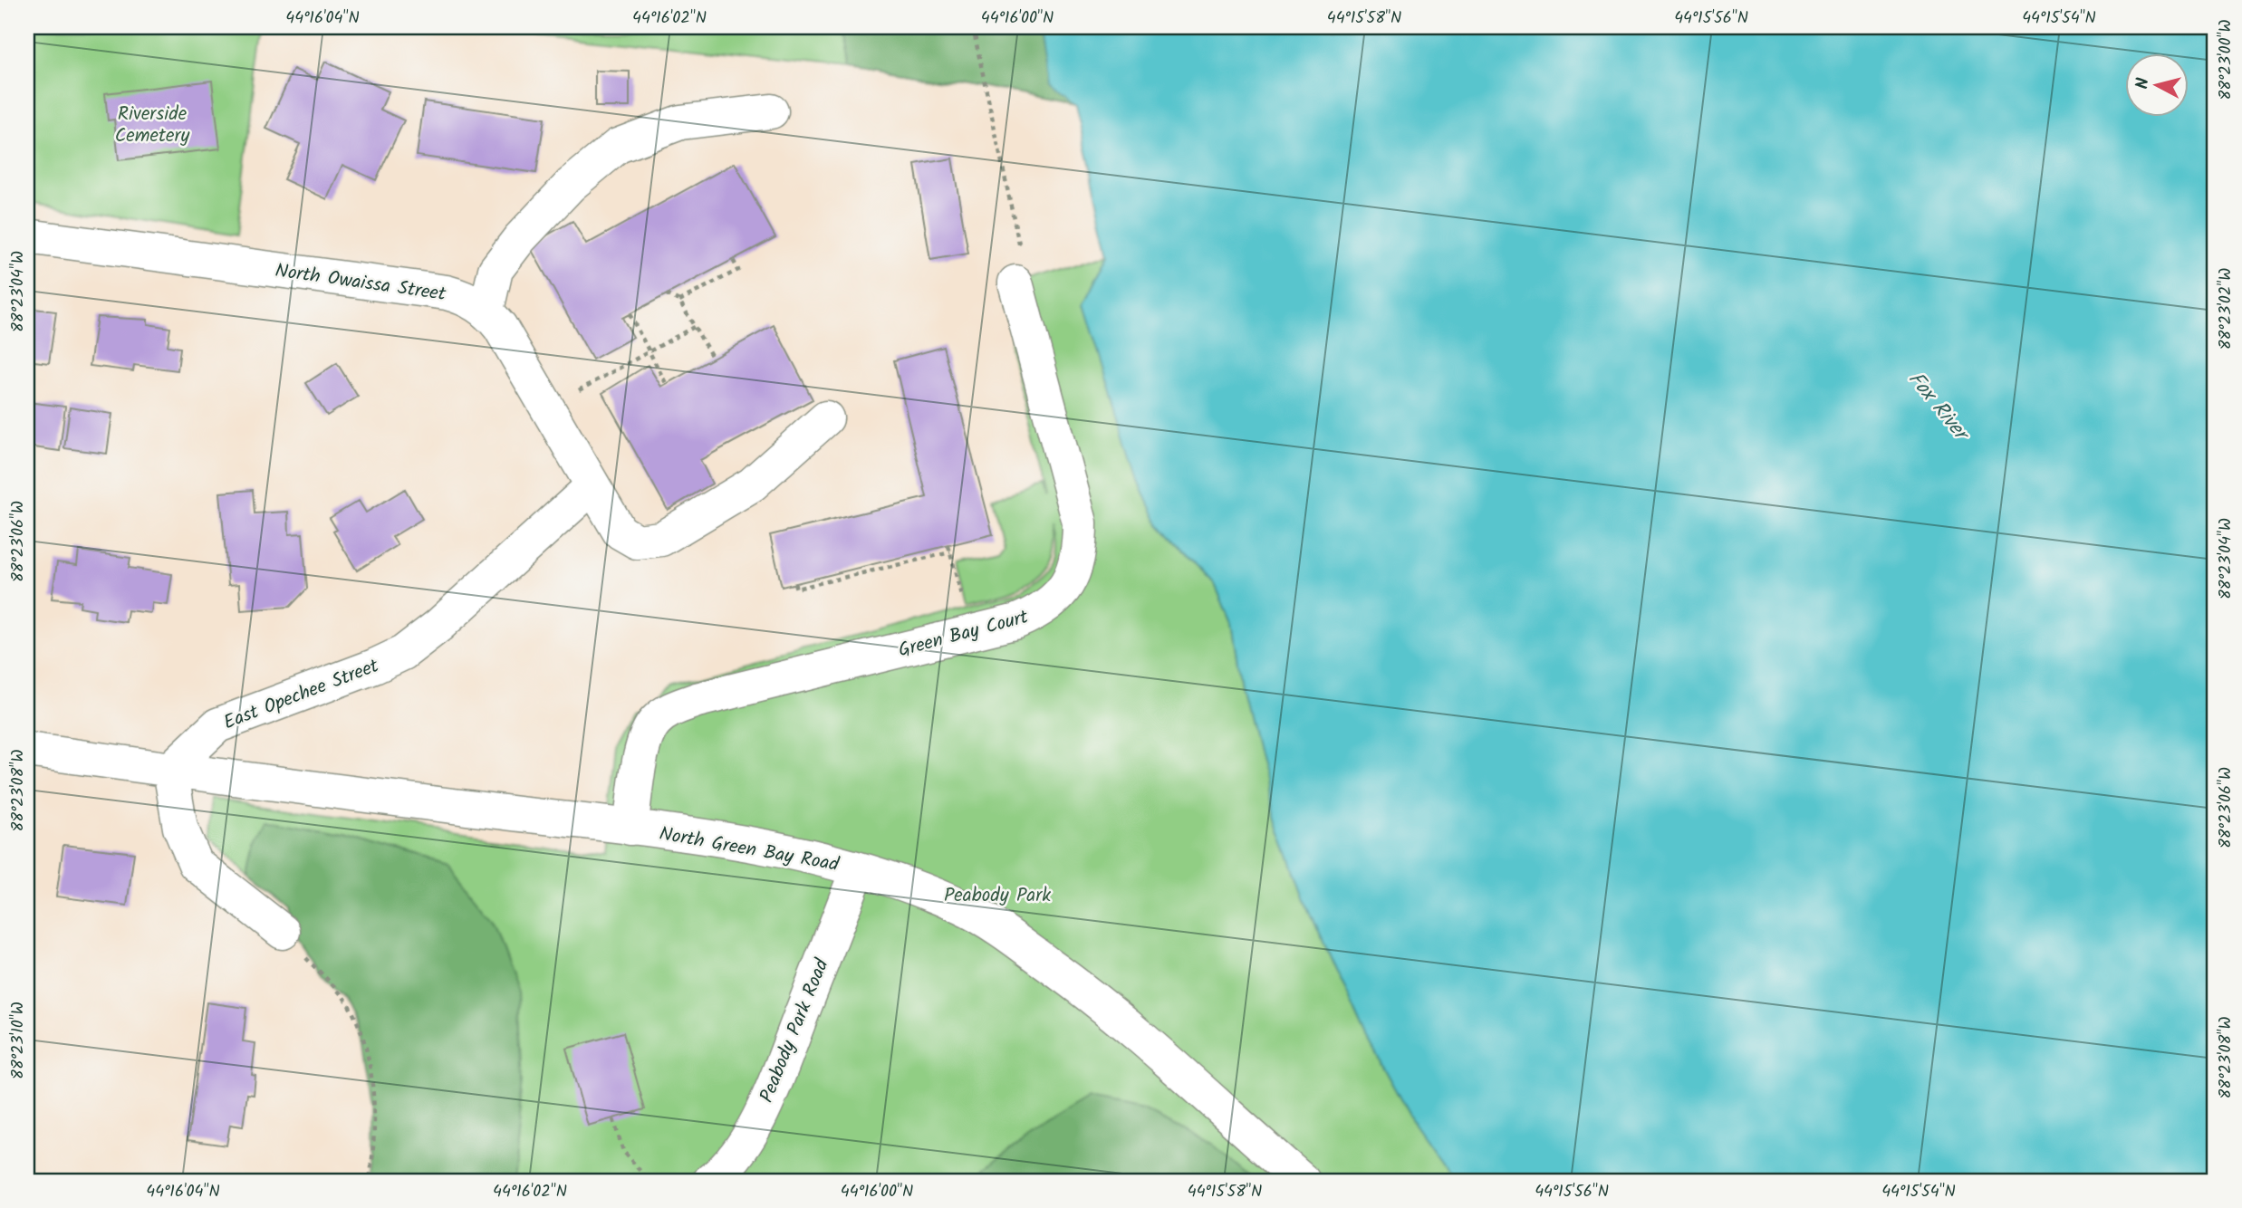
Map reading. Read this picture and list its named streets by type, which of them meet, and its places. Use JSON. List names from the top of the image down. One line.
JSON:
{"streets":{"street":["North Owaissa Street","Green Bay Court","East Opechee Street","North Green Bay Road","Peabody Park Road"]},"crossings":[["North Owaissa Street","East Opechee Street"],["Green Bay Court","North Green Bay Road"],["East Opechee Street","North Green Bay Road"],["North Green Bay Road","Peabody Park Road"]],"water":["Fox River"],"parks":["Riverside Cemetery","Peabody Park"],"north":"left","coordinates":["44°16'04\"N","44°16'02\"N","44°16'00\"N","44°15'58\"N","44°15'56\"N","44°15'54\"N","88°23'00\"W","88°23'04\"W","88°23'02\"W","88°23'06\"W","88°23'08\"W","88°23'10\"W"]}
